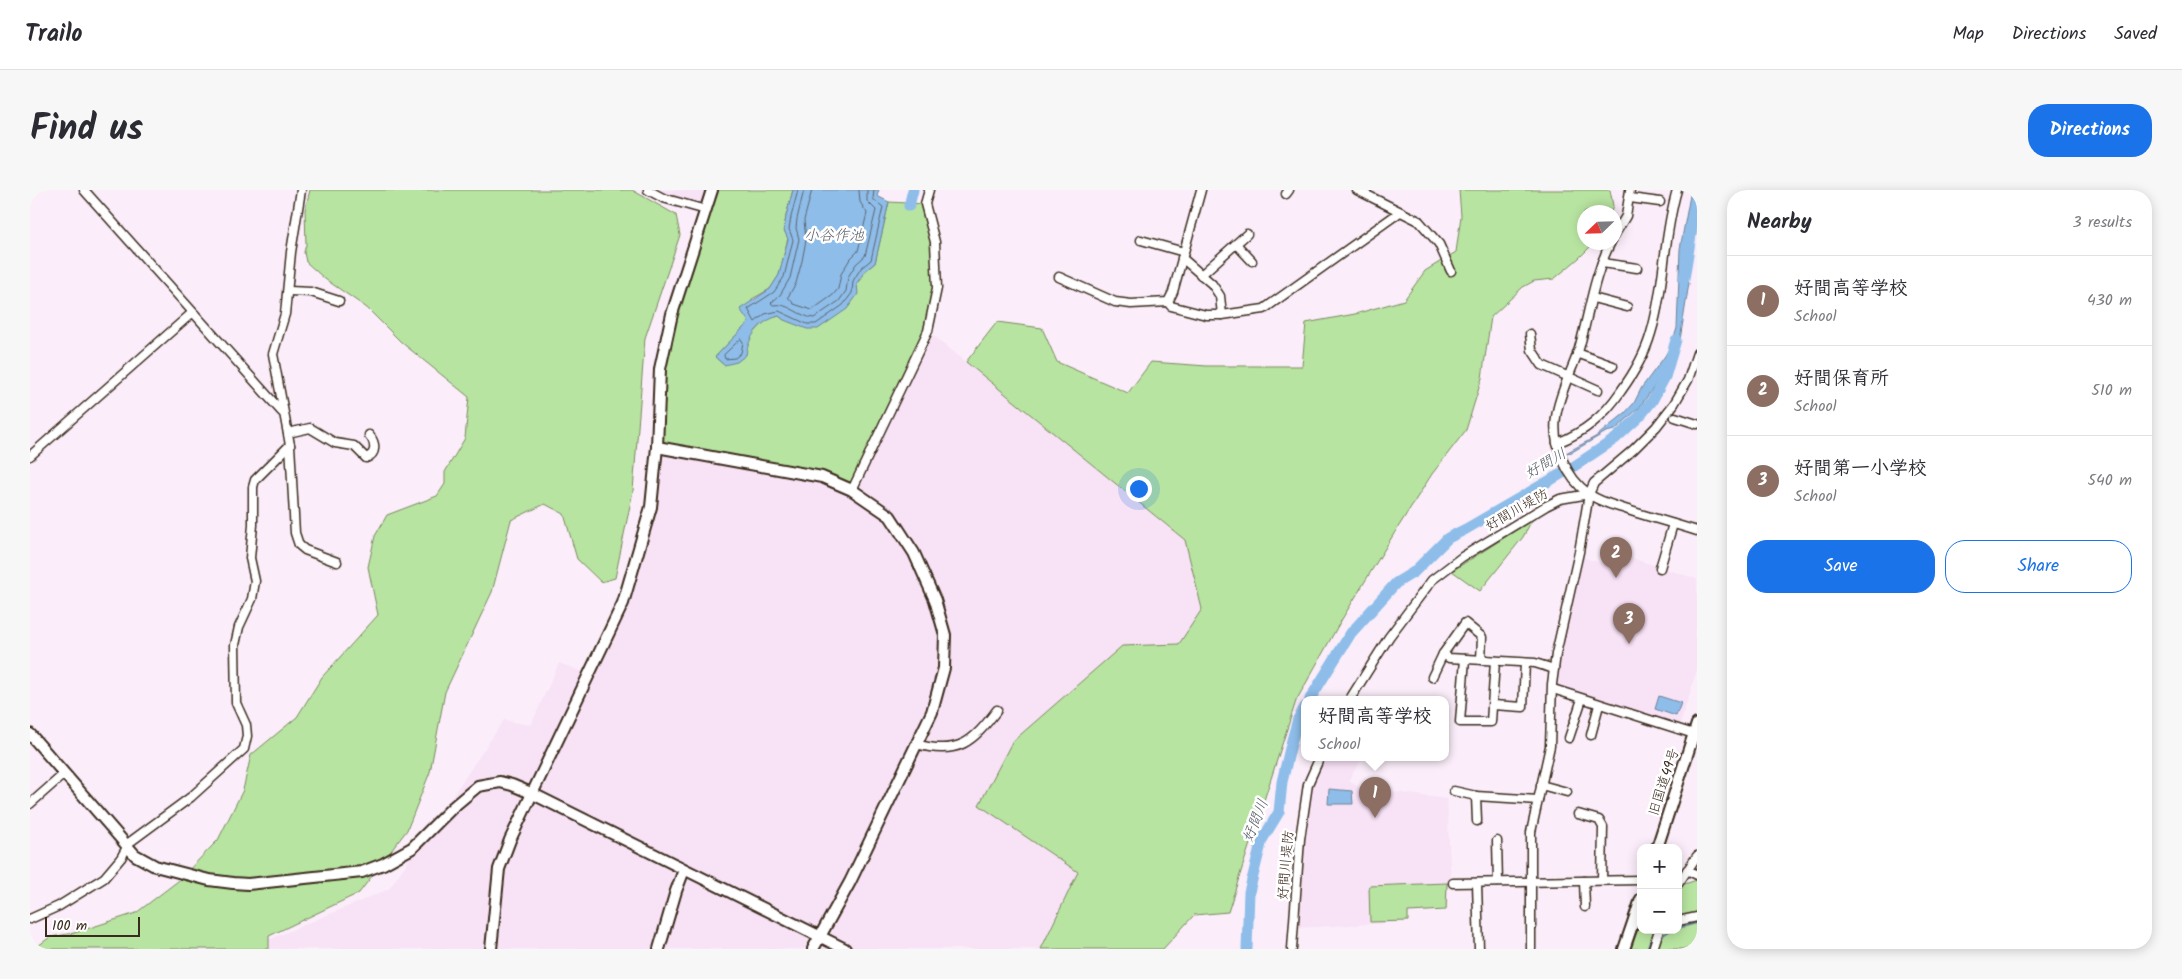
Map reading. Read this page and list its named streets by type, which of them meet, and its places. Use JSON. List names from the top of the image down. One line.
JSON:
{"streets":{"street":["好間川堤防","旧国道49号"]},"water":["小谷作池","好間川"],"scale_bar":"100 m","north":"bottom left","page":{"header":"Trailo","nav":["Map","Directions","Saved"],"title":"Find us","buttons":["Directions",["Save","Share"]],"heading":["Nearby","3 results"],"list":[{"mark":"1","name":"好間高等学校","note":"School","value":"430 m"},{"mark":"2","name":"好間保育所","note":"School","value":"510 m"},{"mark":"3","name":"好間第一小学校","note":"School","value":"540 m"}],"pins":["2","3","1"],"popup":["好間高等学校","School"],"map_buttons":["+","−"],"scale":"100 m"}}
